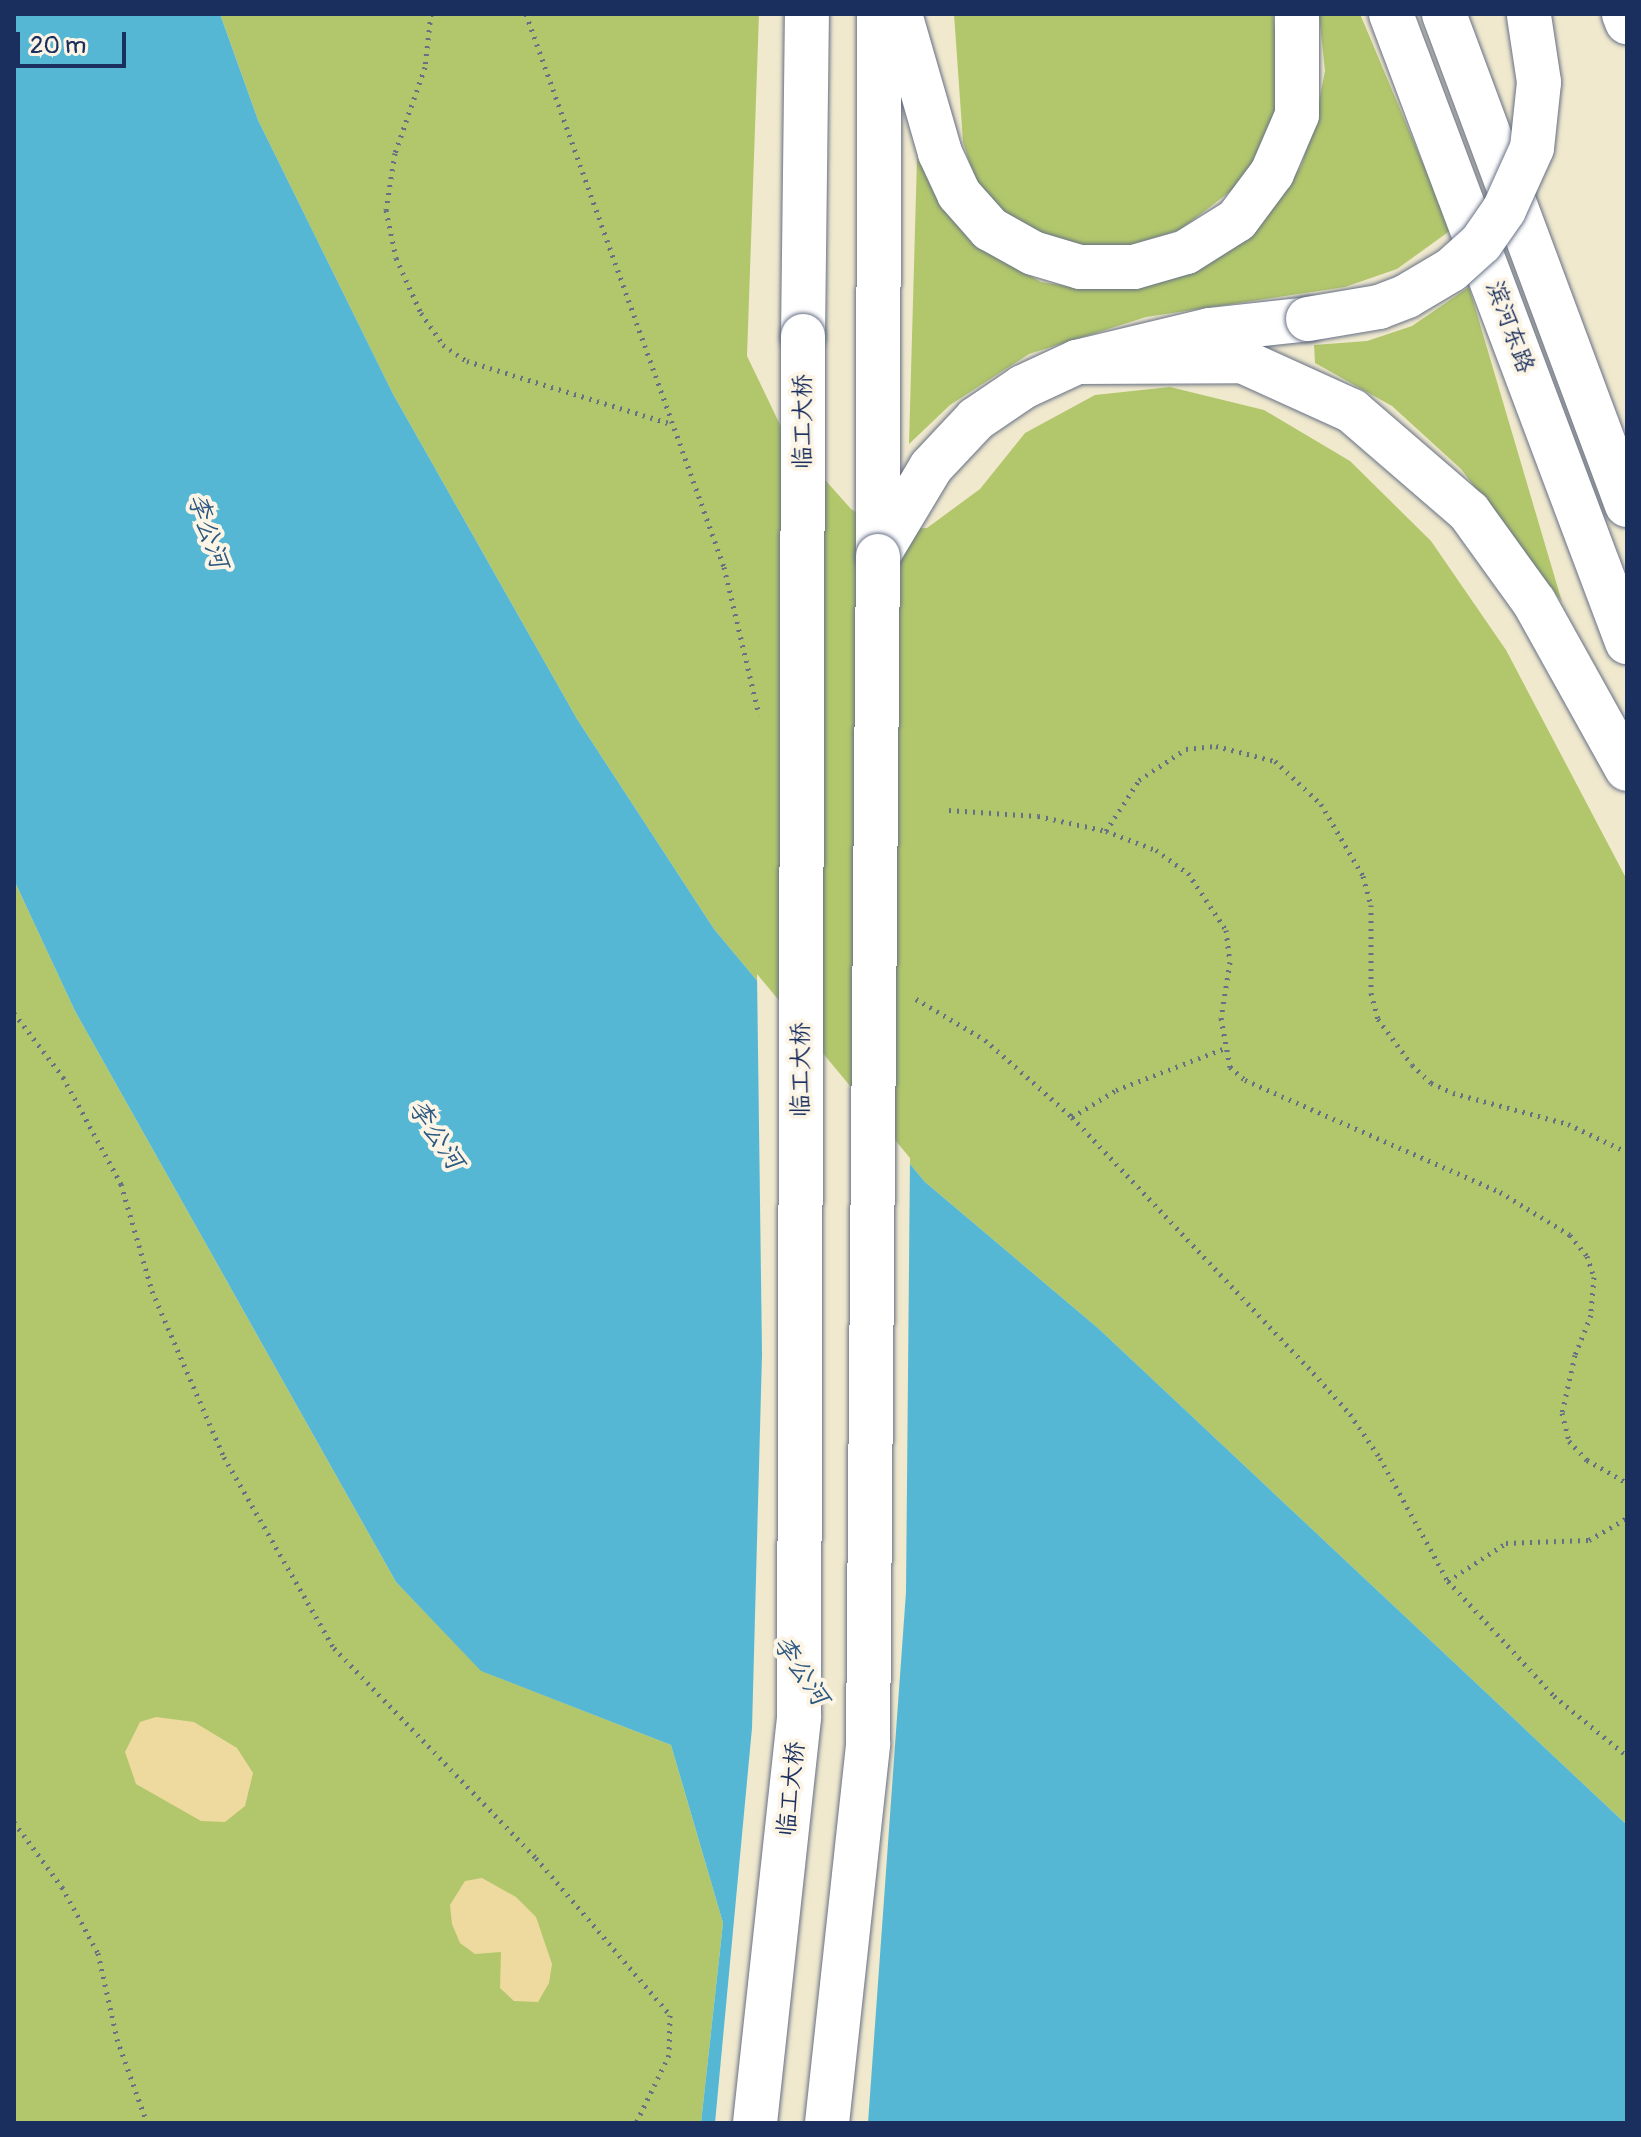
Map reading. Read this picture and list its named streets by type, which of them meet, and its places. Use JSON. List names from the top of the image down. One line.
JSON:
{"streets":{"main road":["滨河东路","临工大桥"]},"water":["李公河"],"scale_bar":"20 m"}
